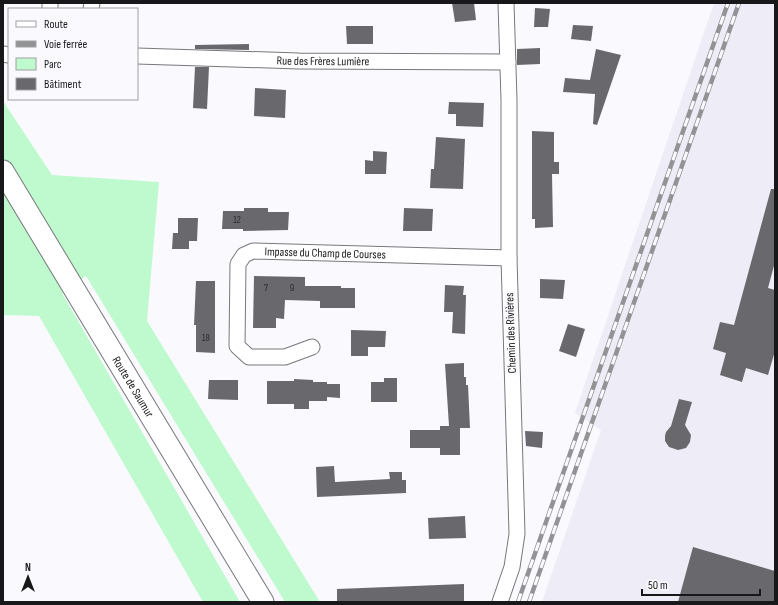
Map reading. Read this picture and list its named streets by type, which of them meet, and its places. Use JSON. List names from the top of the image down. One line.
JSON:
{"streets":{"main road":["Route de Saumur"],"street":["Rue des Frères Lumière","Impasse du Champ de Courses","Chemin des Rivières"]},"crossings":[["Rue des Frères Lumière","Chemin des Rivières"],["Impasse du Champ de Courses","Chemin des Rivières"]],"house_numbers":["12","7","9","18"],"legend":["Route","Voie ferrée","Parc","Bâtiment"],"scale_bar":"50 m","north":"top"}
